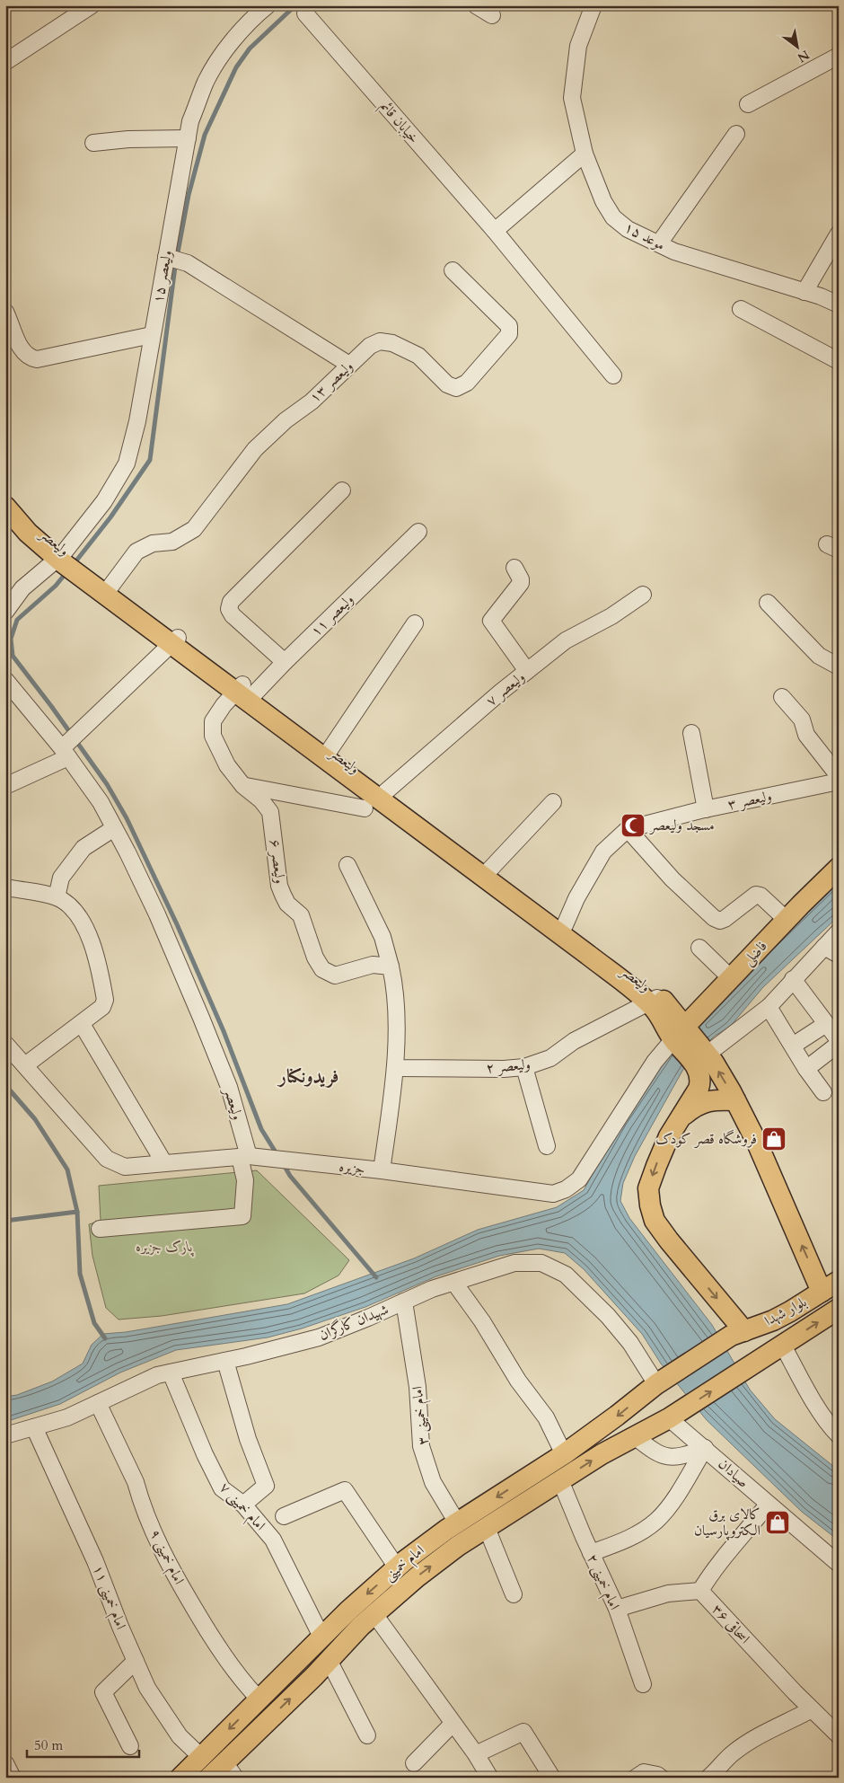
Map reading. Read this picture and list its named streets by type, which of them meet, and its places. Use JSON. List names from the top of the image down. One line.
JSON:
{"streets":{"main road":["ولیعصر","فاضلی","بلوار شهدا","امام خمینی"],"street":["خیابان قائم","موعد ۱۵","ولیعصر ۱۵","ولیعصر ۱۳","ولیعصر ۱۱","ولیعصر ۷","ولیعصر ۳","ولیعصر ۶","ولیعصر ۲","جزیره","شهیدان کارگران","امام خمینی ۳","صیادان","امام خمینی ۷","امام خمینی ۹","امام خمینی ۲","امام خمینی ۱۱","اسحاقی ۳۶"]},"crossings":[["ولیعصر ۱۵","ولیعصر"],["ولیعصر ۱۳","ولیعصر"],["ولیعصر","ولیعصر ۱۱"],["ولیعصر","ولیعصر ۷"],["ولیعصر","ولیعصر ۳"],["ولیعصر","ولیعصر ۶"],["ولیعصر","فاضلی"],["ولیعصر","ولیعصر ۲"],["ولیعصر","جزیره"],["ولیعصر ۱۱","ولیعصر ۶"],["فاضلی","جزیره"],["بلوار شهدا","شهیدان کارگران"],["بلوار شهدا","صیادان"],["بلوار شهدا","امام خمینی"],["شهیدان کارگران","امام خمینی ۳"],["شهیدان کارگران","امام خمینی ۷"],["شهیدان کارگران","امام خمینی ۹"],["شهیدان کارگران","امام خمینی"],["شهیدان کارگران","امام خمینی ۱۱"],["امام خمینی ۳","امام خمینی"],["صیادان","امام خمینی"],["صیادان","اسحاقی ۳۶"],["امام خمینی ۷","امام خمینی"],["امام خمینی ۹","امام خمینی"],["امام خمینی","امام خمینی ۲"],["امام خمینی","امام خمینی ۱۱"]],"districts":["فریدونکنار"],"parks":["پارک جزیره"],"places":{"mosque":["مسجد ولیعصر"],"shop":["فروشگاه قصر کودک","کالای برق الکتروپارسیان"]},"scale_bar":"50 m","north":"bottom right"}
